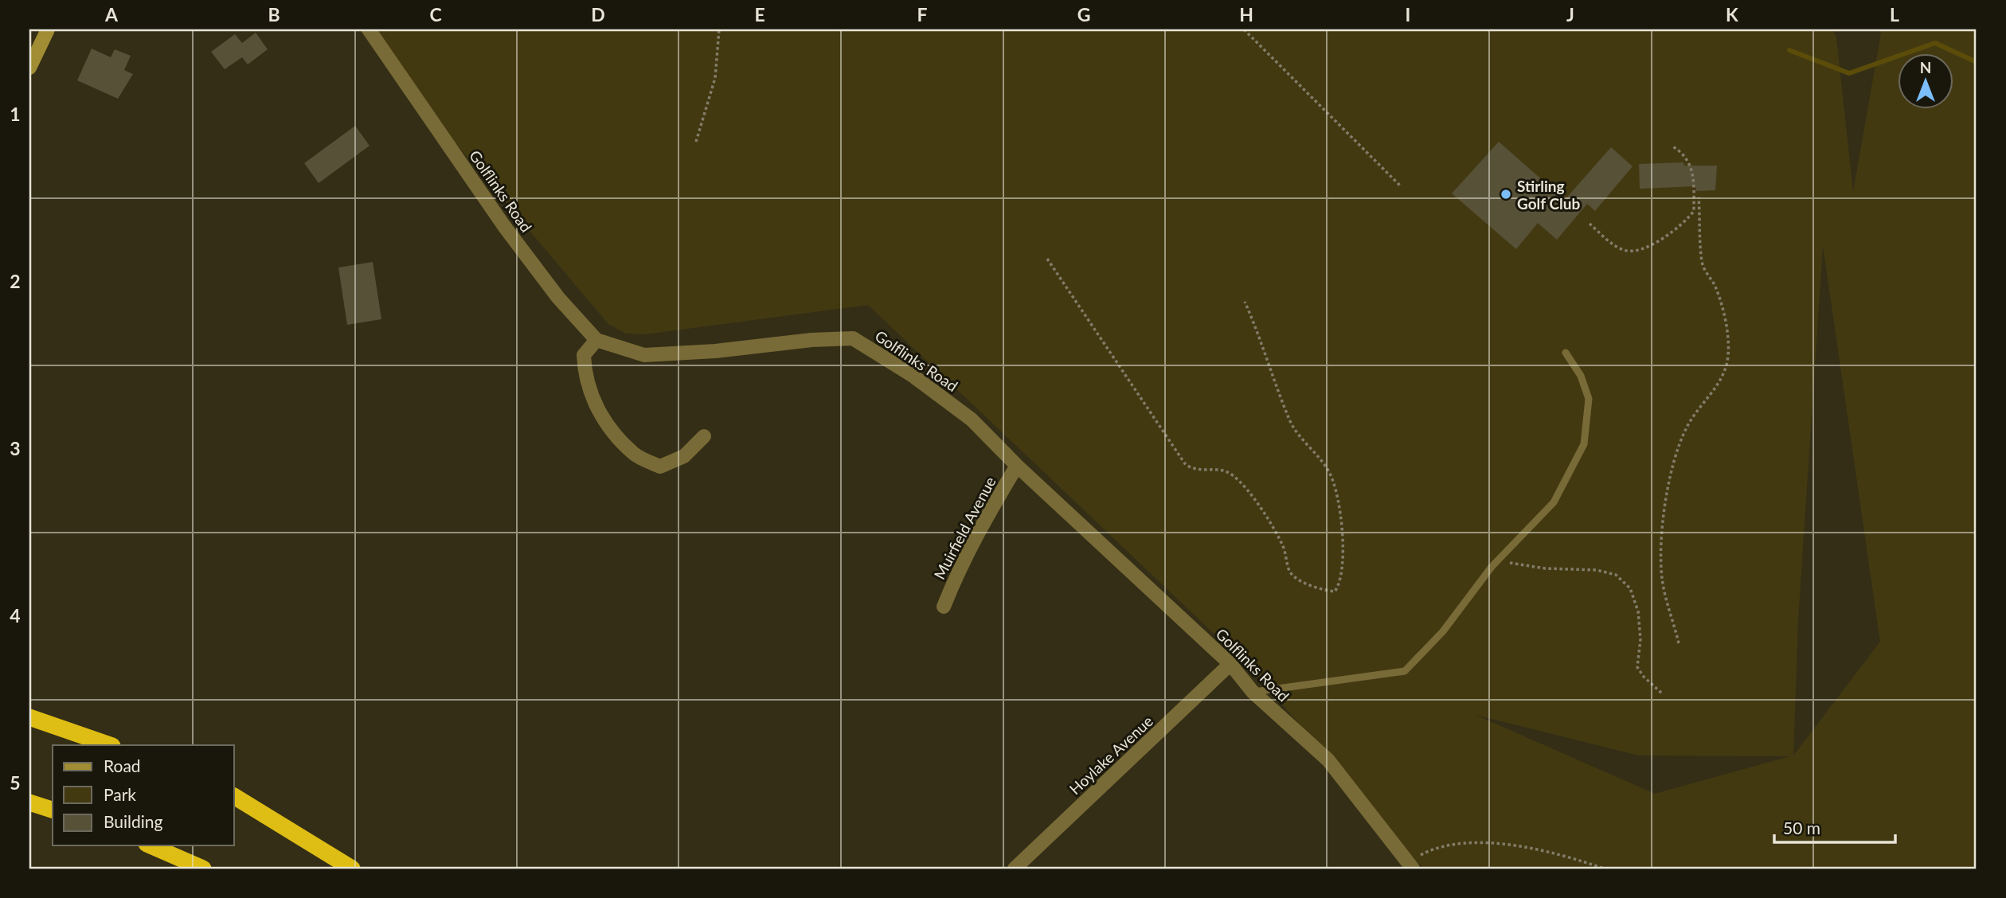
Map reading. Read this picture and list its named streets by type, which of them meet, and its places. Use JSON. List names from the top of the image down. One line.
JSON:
{"streets":{"street":["Golflinks Road","Muirfield Avenue","Hoylake Avenue"]},"crossings":[["Golflinks Road","Muirfield Avenue"],["Golflinks Road","Hoylake Avenue"]],"places":["Stirling Golf Club"],"legend":["Road","Park","Building"],"scale_bar":"50 m","north":"top","grid":{"columns":["A","B","C","D","E","F","G","H","I","J","K","L"],"rows":["1","2","3","4","5"]}}
